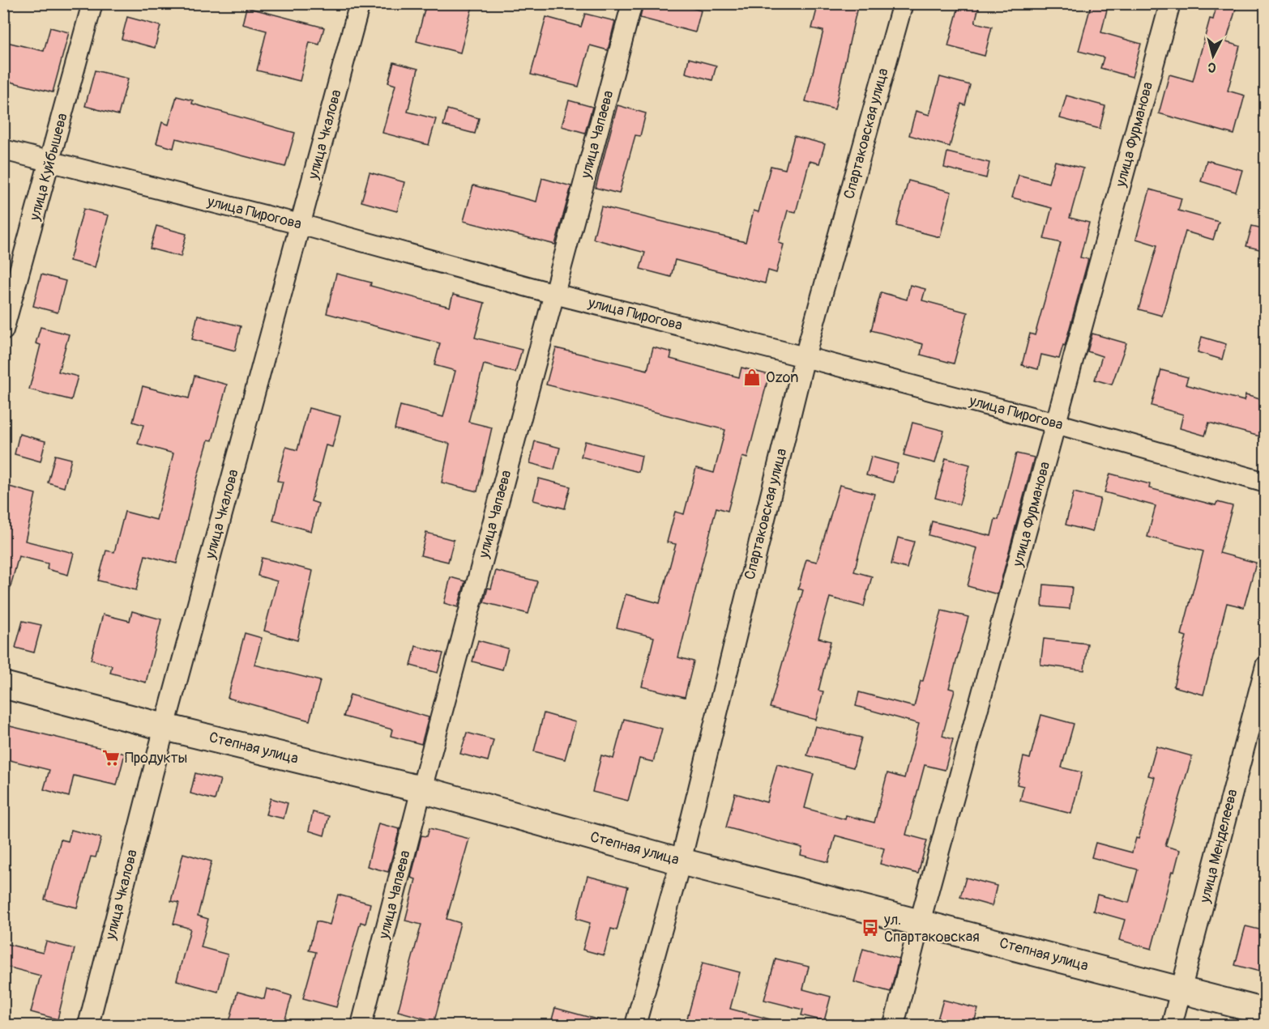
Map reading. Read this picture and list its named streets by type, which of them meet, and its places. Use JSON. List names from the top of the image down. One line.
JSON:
{"streets":{"main road":["Степная улица"],"street":["Спартаковская улица","улица Чкалова","улица Чапаева","улица Фурманова","улица Куйбышева","улица Пирогова","улица Менделеева"]},"crossings":[["Спартаковская улица","улица Пирогова"],["Спартаковская улица","Степная улица"],["улица Чкалова","улица Пирогова"],["улица Чкалова","Степная улица"],["улица Чапаева","улица Пирогова"],["улица Чапаева","Степная улица"],["улица Фурманова","улица Пирогова"],["улица Фурманова","Степная улица"],["улица Куйбышева","улица Пирогова"],["Степная улица","улица Менделеева"]],"places":{"shop":["Ozon"],"supermarket":["Продукты"],"bus stop":["ул. Спартаковская"]},"north":"bottom"}
